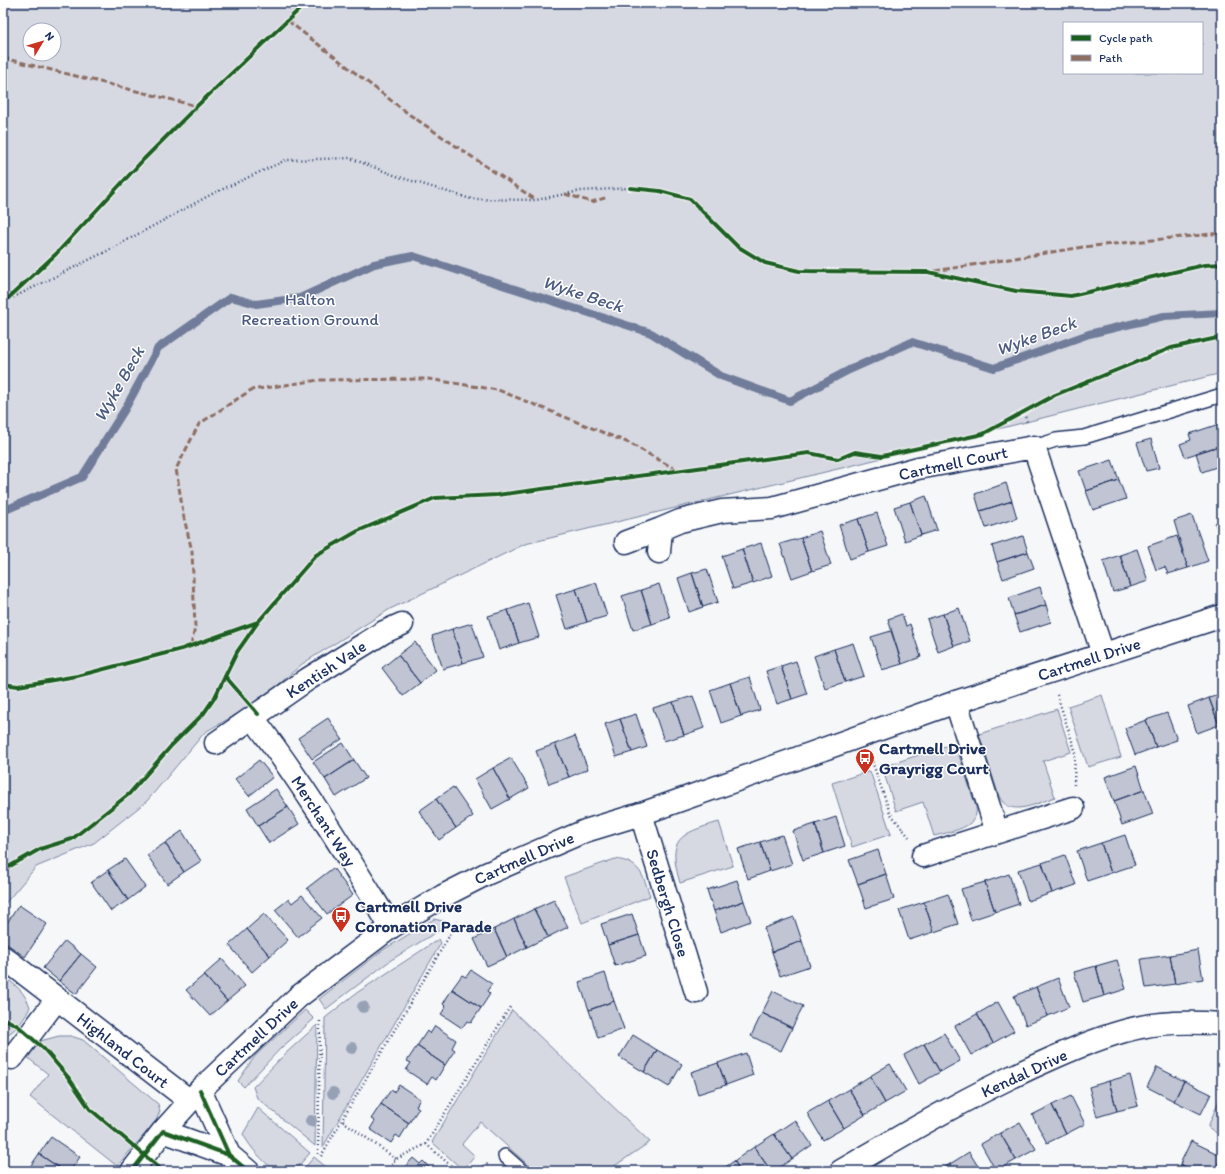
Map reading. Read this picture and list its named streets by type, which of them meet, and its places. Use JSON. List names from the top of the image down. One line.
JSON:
{"streets":{"street":["Cartmell Court","Cartmell Drive","Kentish Vale","Merchant Way","Sedbergh Close","Highland Court","Kendal Drive"]},"crossings":[["Cartmell Drive","Merchant Way"],["Cartmell Drive","Sedbergh Close"],["Cartmell Drive","Highland Court"],["Kentish Vale","Merchant Way"]],"water":["Wyke Beck"],"parks":["Halton Recreation Ground"],"places":{"bus stop":["Cartmell Drive Grayrigg Court","Cartmell Drive Coronation Parade"]},"legend":["Cycle path","Path"],"north":"top right"}
